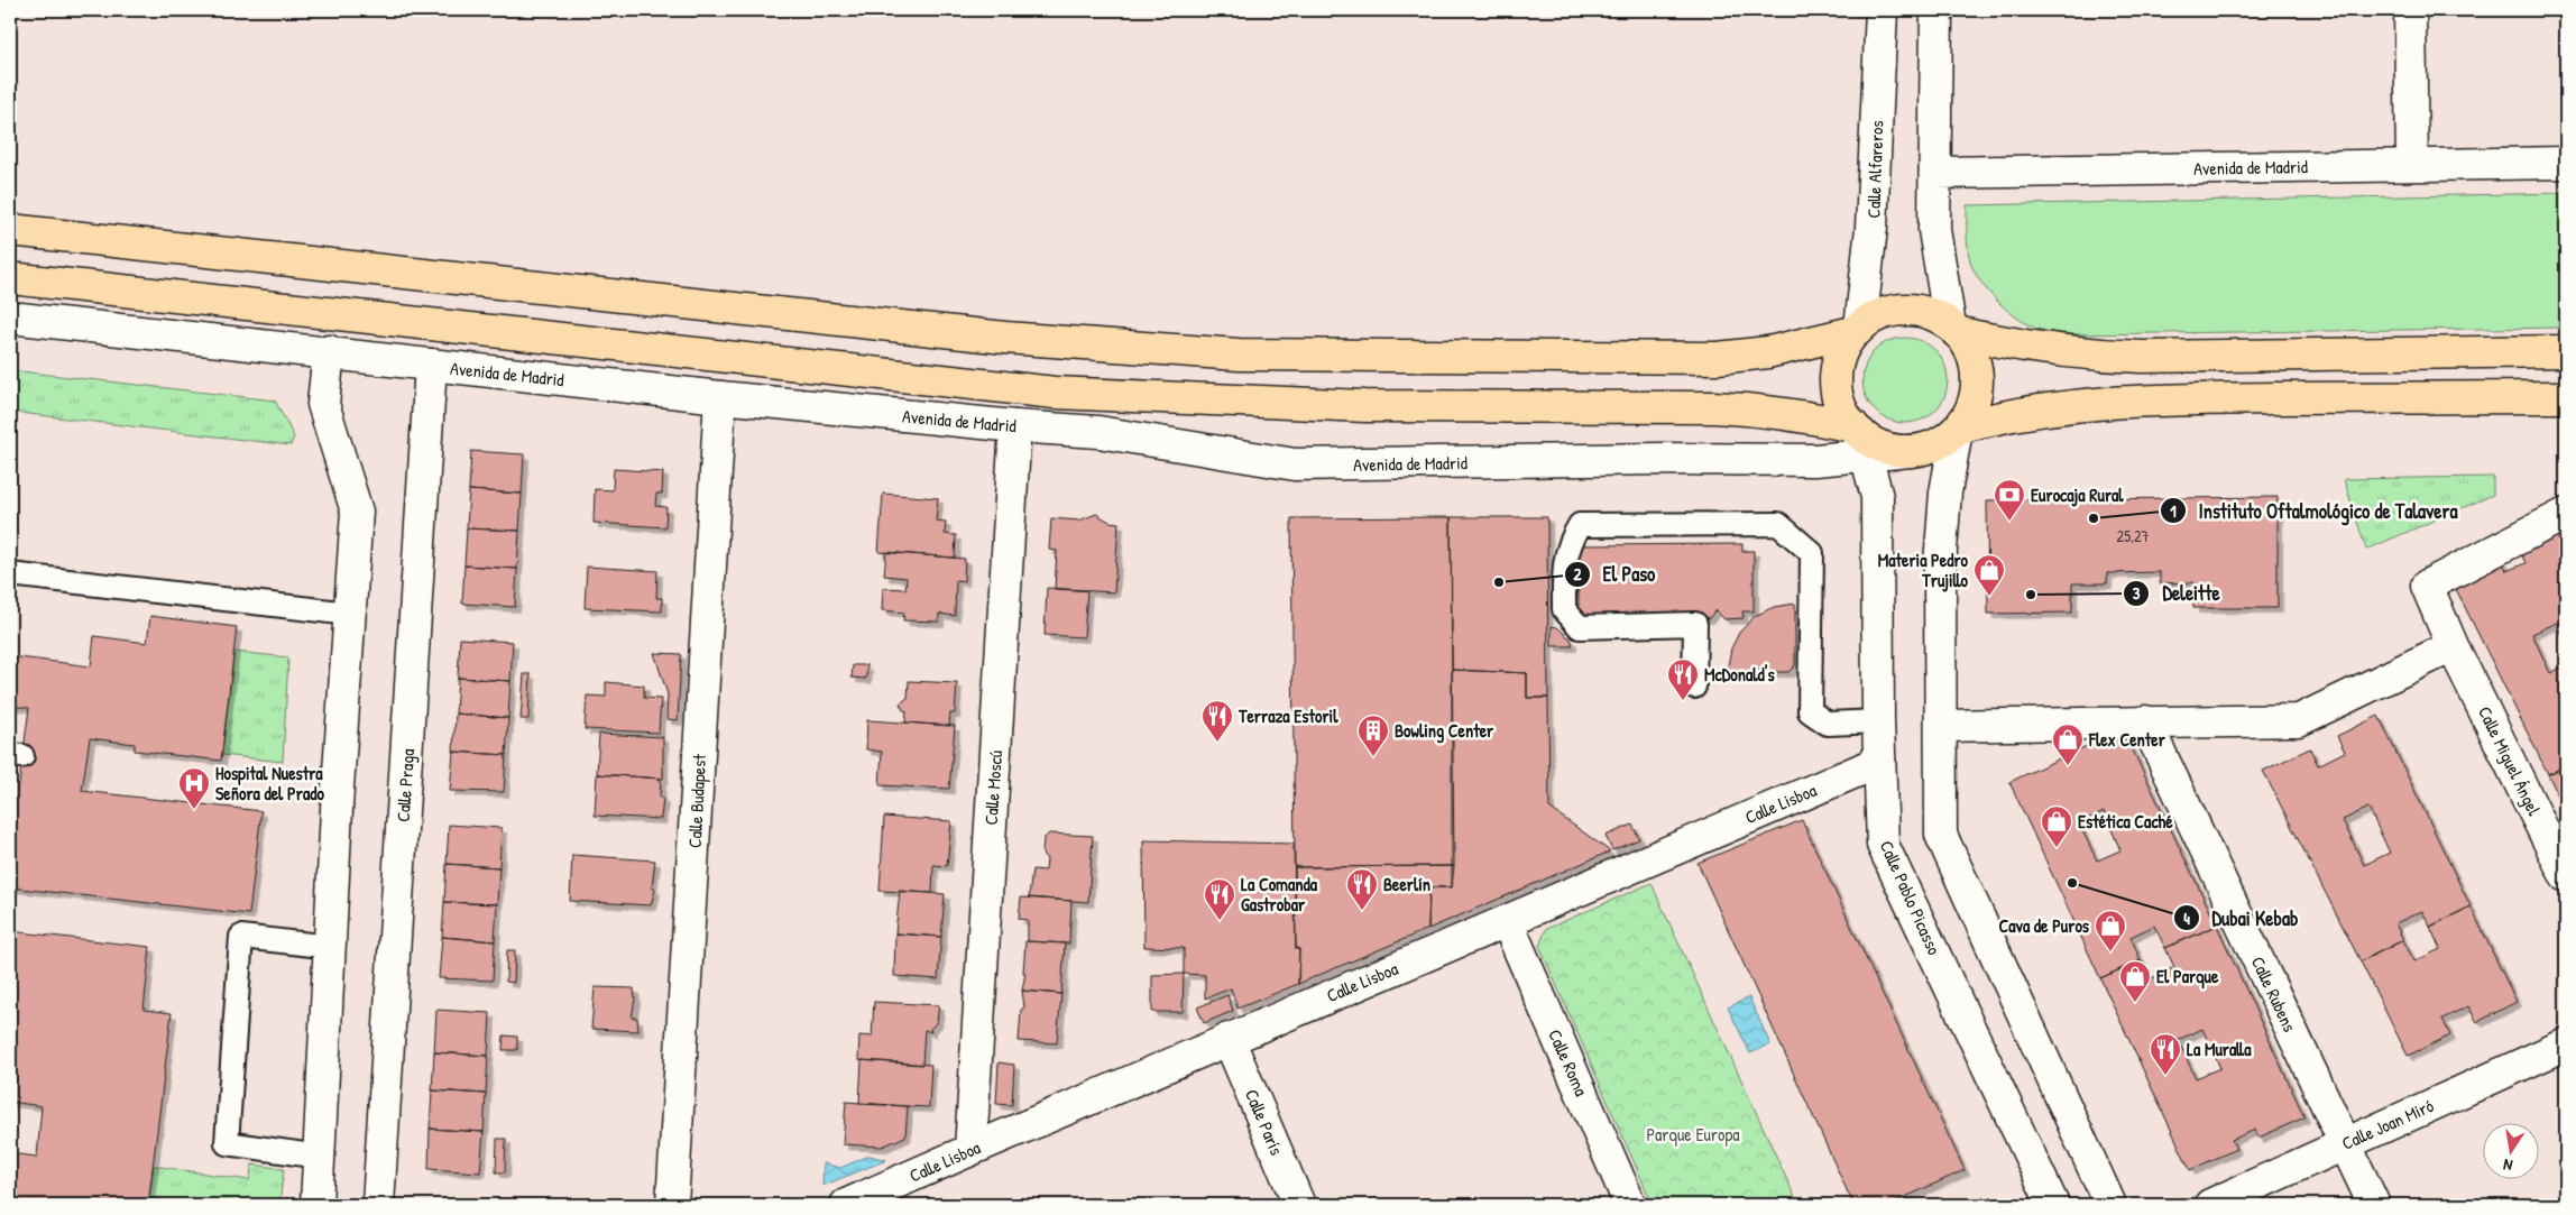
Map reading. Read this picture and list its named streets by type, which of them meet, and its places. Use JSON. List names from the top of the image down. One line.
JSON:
{"streets":{"main road":["Avenida de Madrid"],"street":["Calle Alfareros","Calle Miguel Ángel","Calle Praga","Calle Moscú","Calle Budapest","Calle Lisboa","Calle Pablo Picasso","Calle Rubens","Calle Roma","Calle París","Calle Joan Miró"]},"crossings":[["Avenida de Madrid","Calle Alfareros"],["Avenida de Madrid","Calle Praga"],["Avenida de Madrid","Calle Moscú"],["Avenida de Madrid","Calle Budapest"],["Avenida de Madrid","Calle Pablo Picasso"],["Calle Alfareros","Calle Pablo Picasso"],["Calle Moscú","Calle Lisboa"],["Calle Lisboa","Calle Pablo Picasso"],["Calle Lisboa","Calle Roma"],["Calle Lisboa","Calle París"],["Calle Rubens","Calle Joan Miró"]],"parks":["Parque Europa"],"places":{"other":["Instituto Oftalmológico de Talavera","El Paso","Deleitte","Dubai Kebab"],"bank":["Eurocaja Rural"],"shop":["Materia Pedro Trujillo","Flex Center","Estética Caché","Cava de Puros","El Parque"],"restaurant":["McDonald's","Terraza Estoril","Beerlín","La Comanda Gastrobar","La Muralla"],"building":["Bowling Center"],"hospital":["Hospital Nuestra Señora del Prado"]},"house_numbers":["25,27"],"north":"bottom"}
